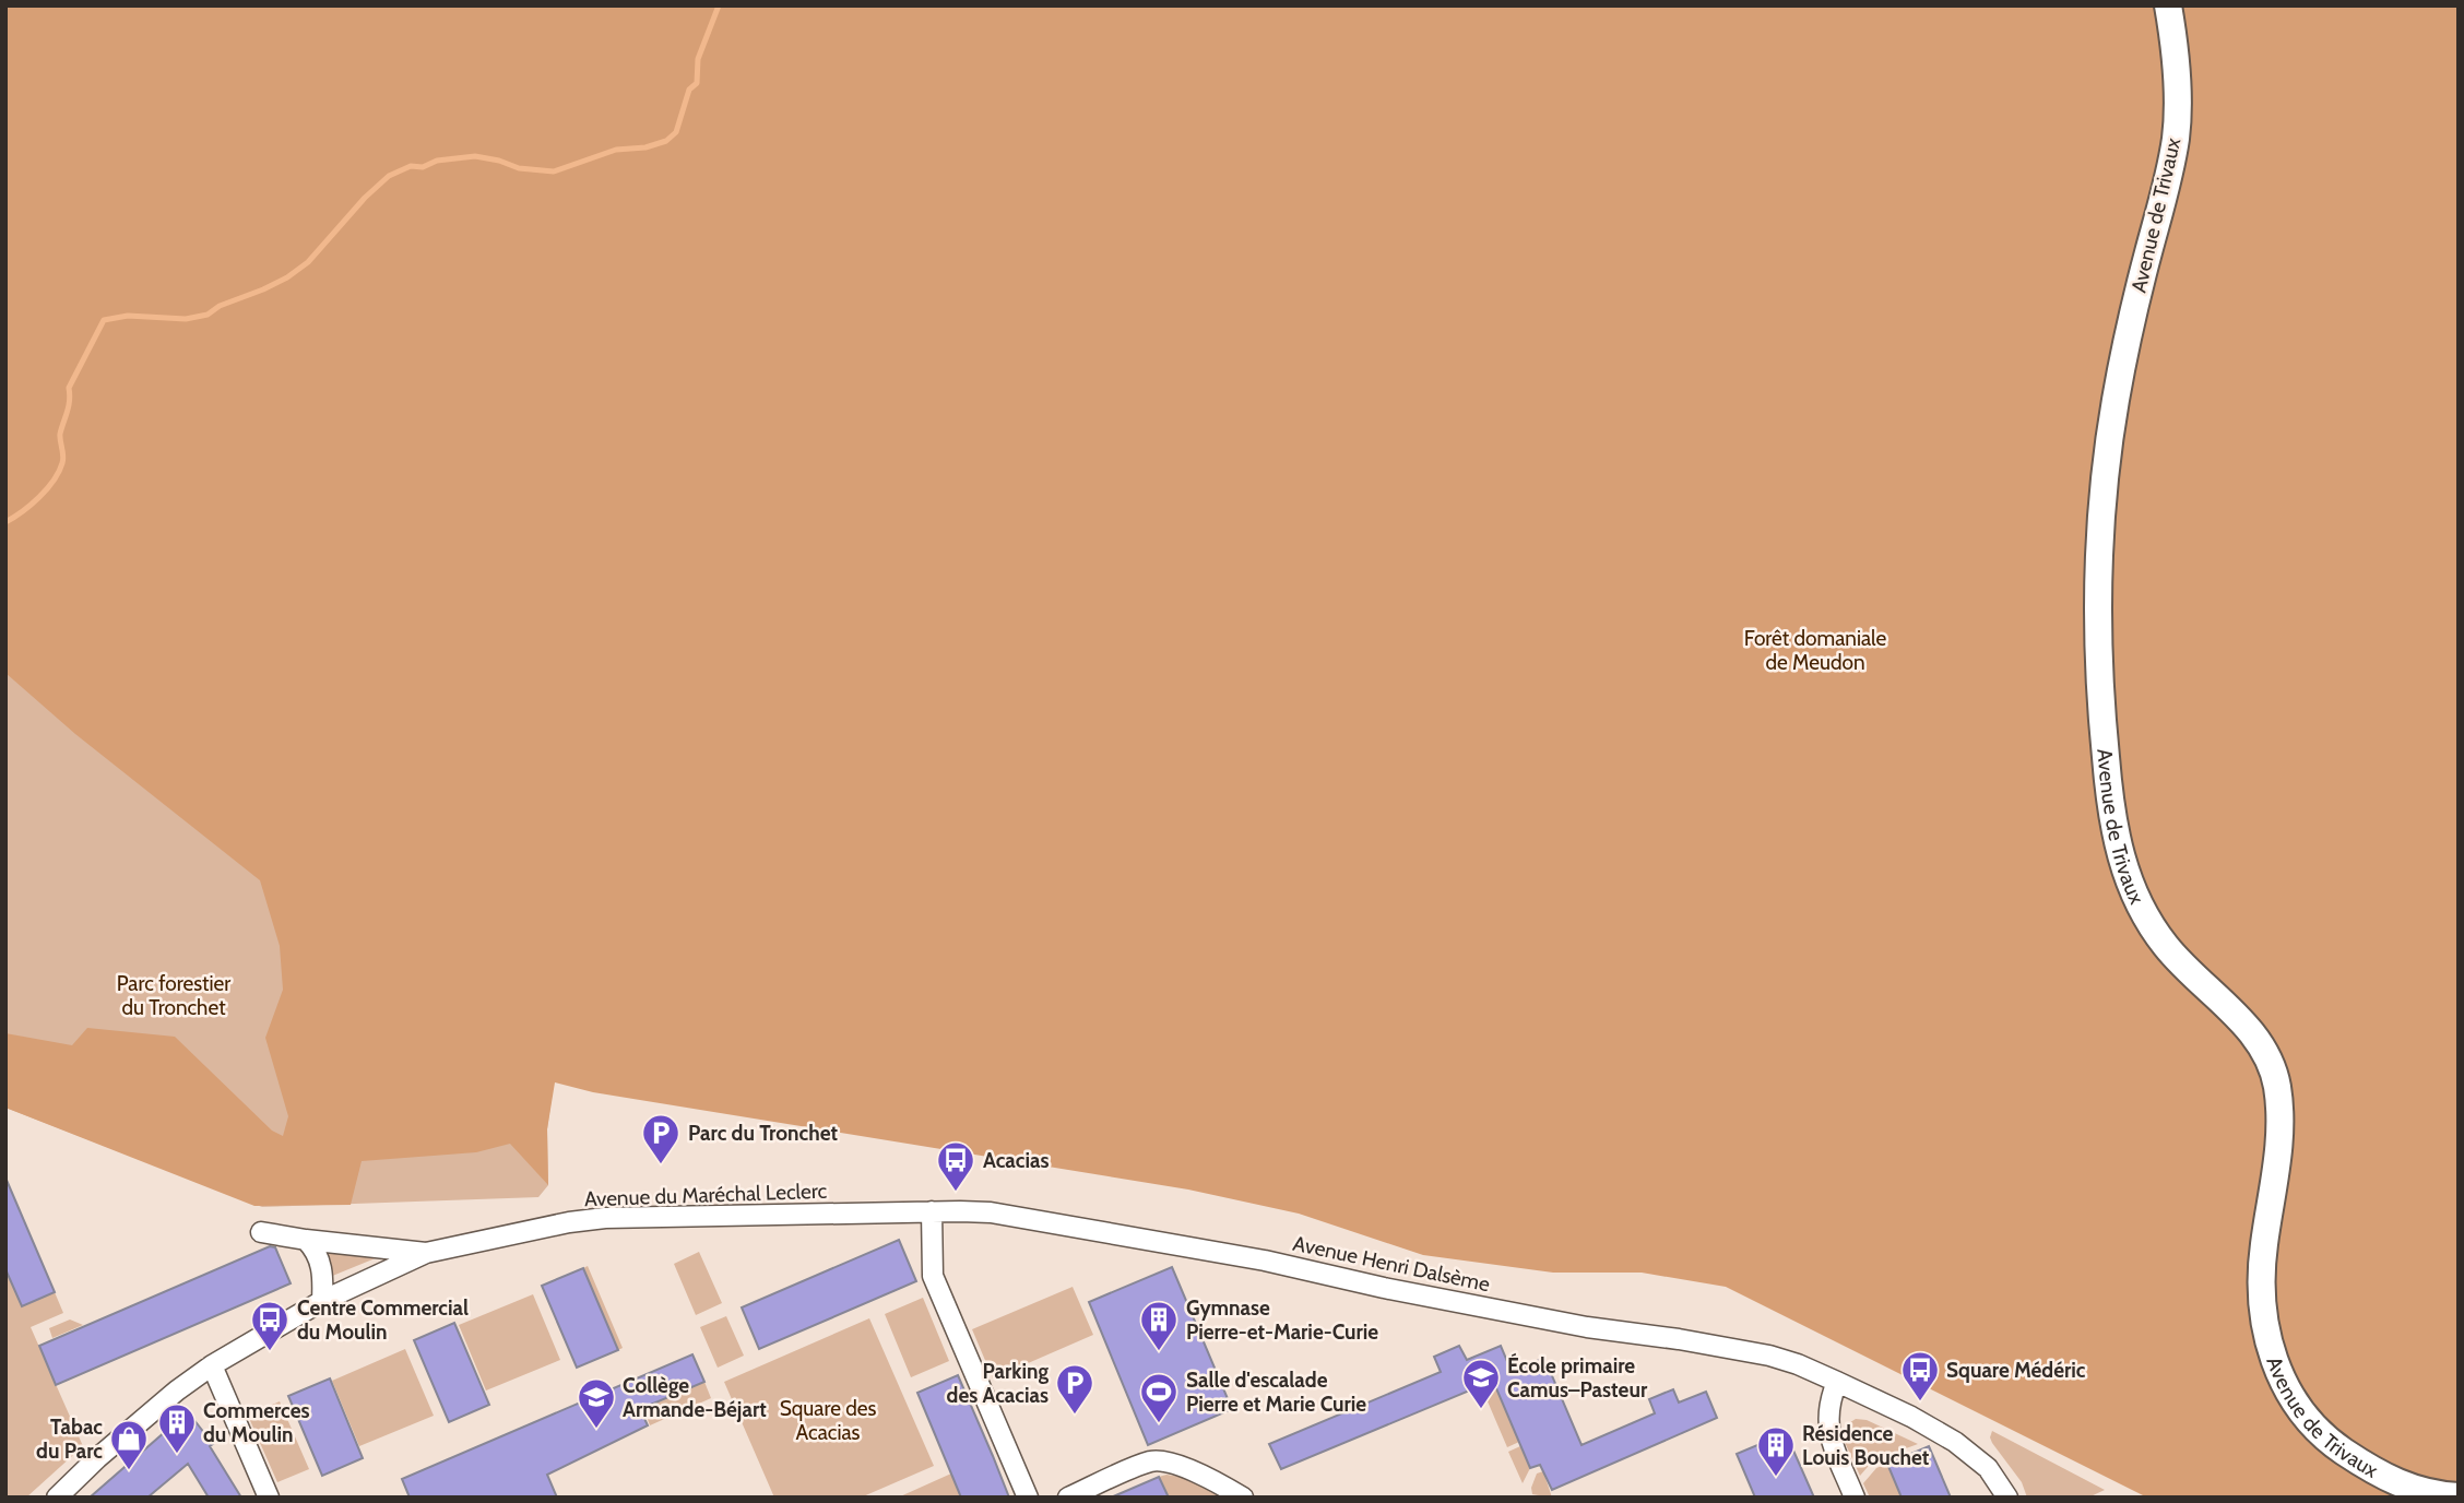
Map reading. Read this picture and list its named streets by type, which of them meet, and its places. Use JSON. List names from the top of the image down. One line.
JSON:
{"streets":{"main road":["Avenue de Trivaux"],"street":["Avenue du Maréchal Leclerc","Avenue Henri Dalsème"]},"crossings":[["Avenue du Maréchal Leclerc","Avenue Henri Dalsème"]],"parks":["Forêt domaniale de Meudon","Parc forestier du Tronchet","Square des Acacias"],"places":{"parking":["Parc du Tronchet","Parking des Acacias"],"bus stop":["Acacias","Centre Commercial du Moulin","Square Médéric"],"building":["Gymnase Pierre-et-Marie-Curie","Commerces du Moulin","Résidence Louis Bouchet"],"school or university":["École primaire Camus–Pasteur","Collège Armande-Béjart"],"sports":["Salle d'escalade Pierre et Marie Curie"],"shop":["Tabac du Parc"]}}
